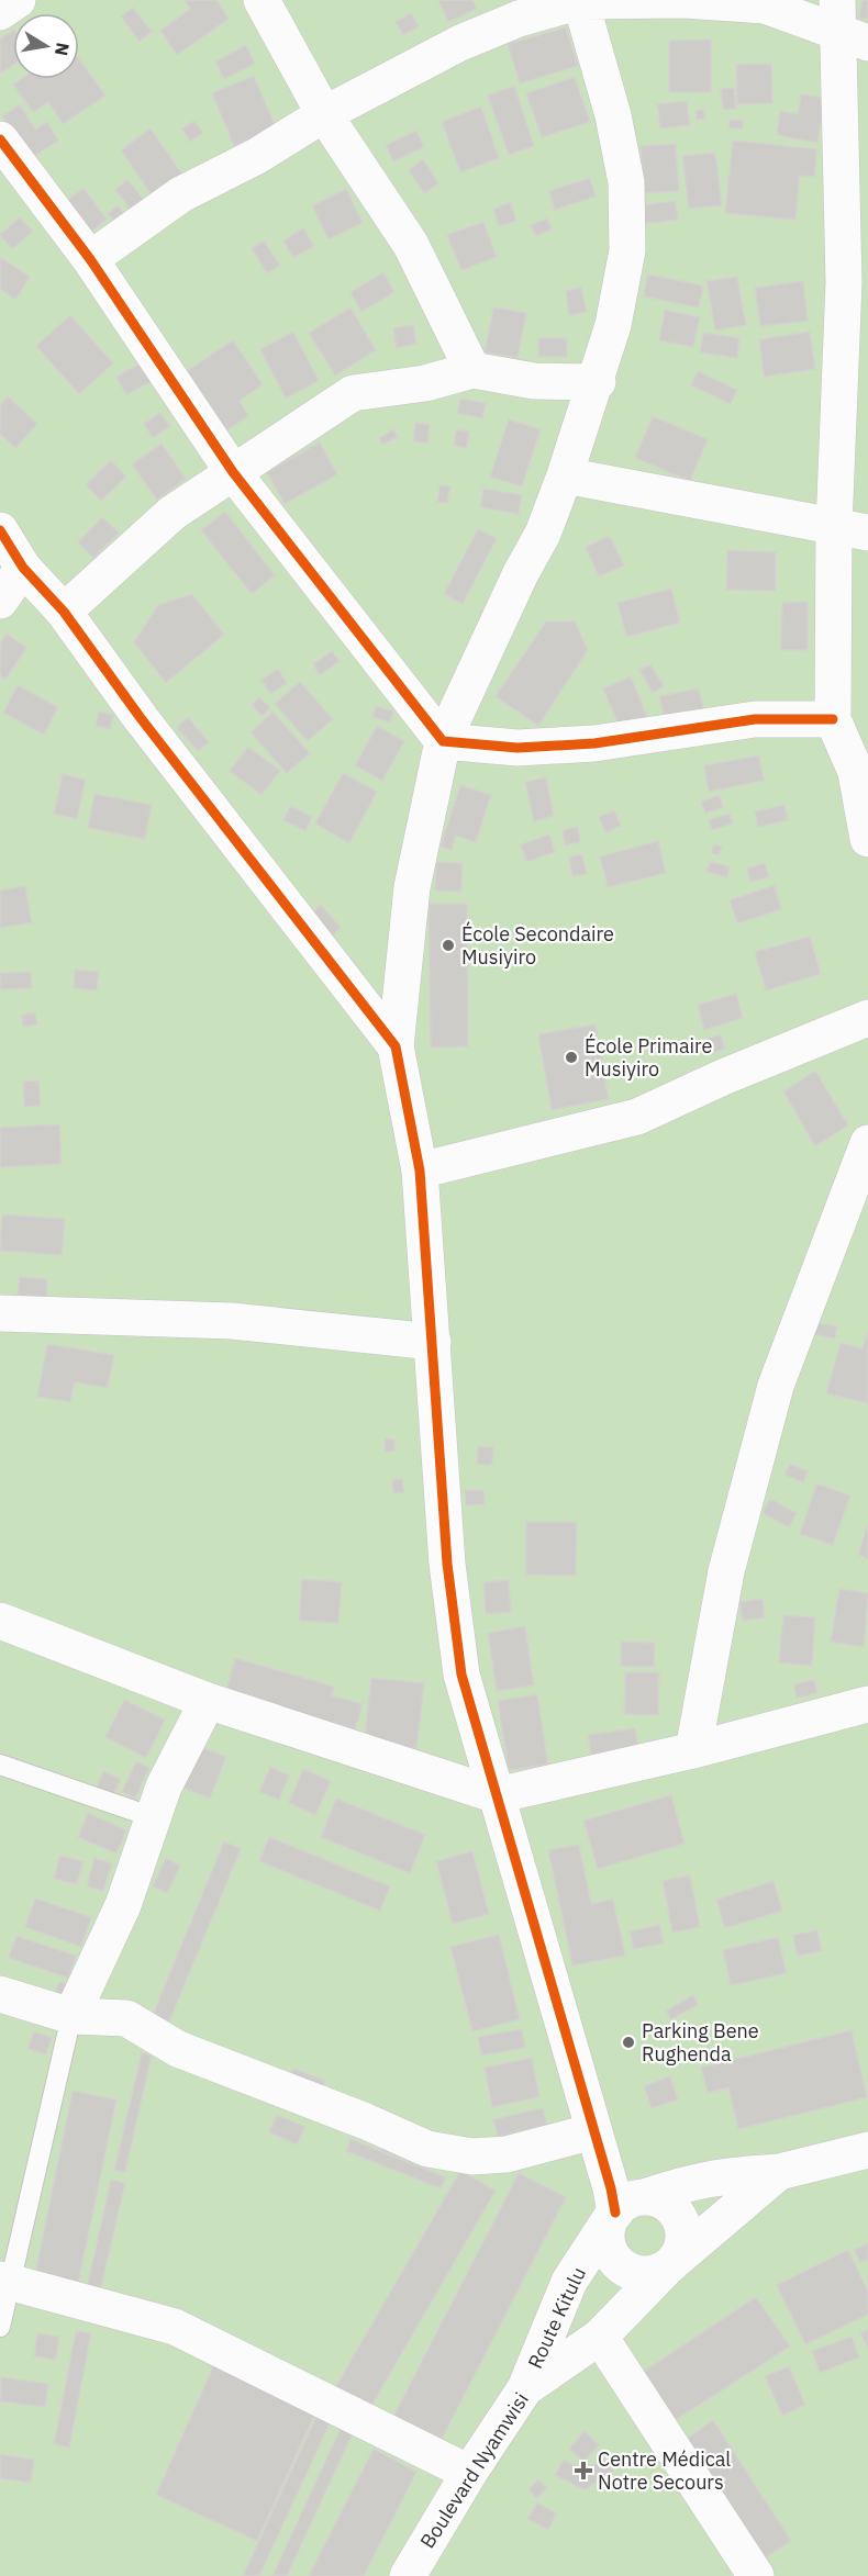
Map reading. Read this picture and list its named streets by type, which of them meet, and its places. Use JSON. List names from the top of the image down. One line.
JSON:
{"streets":{"street":["Route Kitulu","Boulevard Nyamwisi"]},"crossings":[["Route Kitulu","Boulevard Nyamwisi"]],"places":{"other":["École Secondaire Musiyiro","École Primaire Musiyiro","Parking Bene Rughenda"],"health":["Centre Médical Notre Secours"]},"north":"right"}
